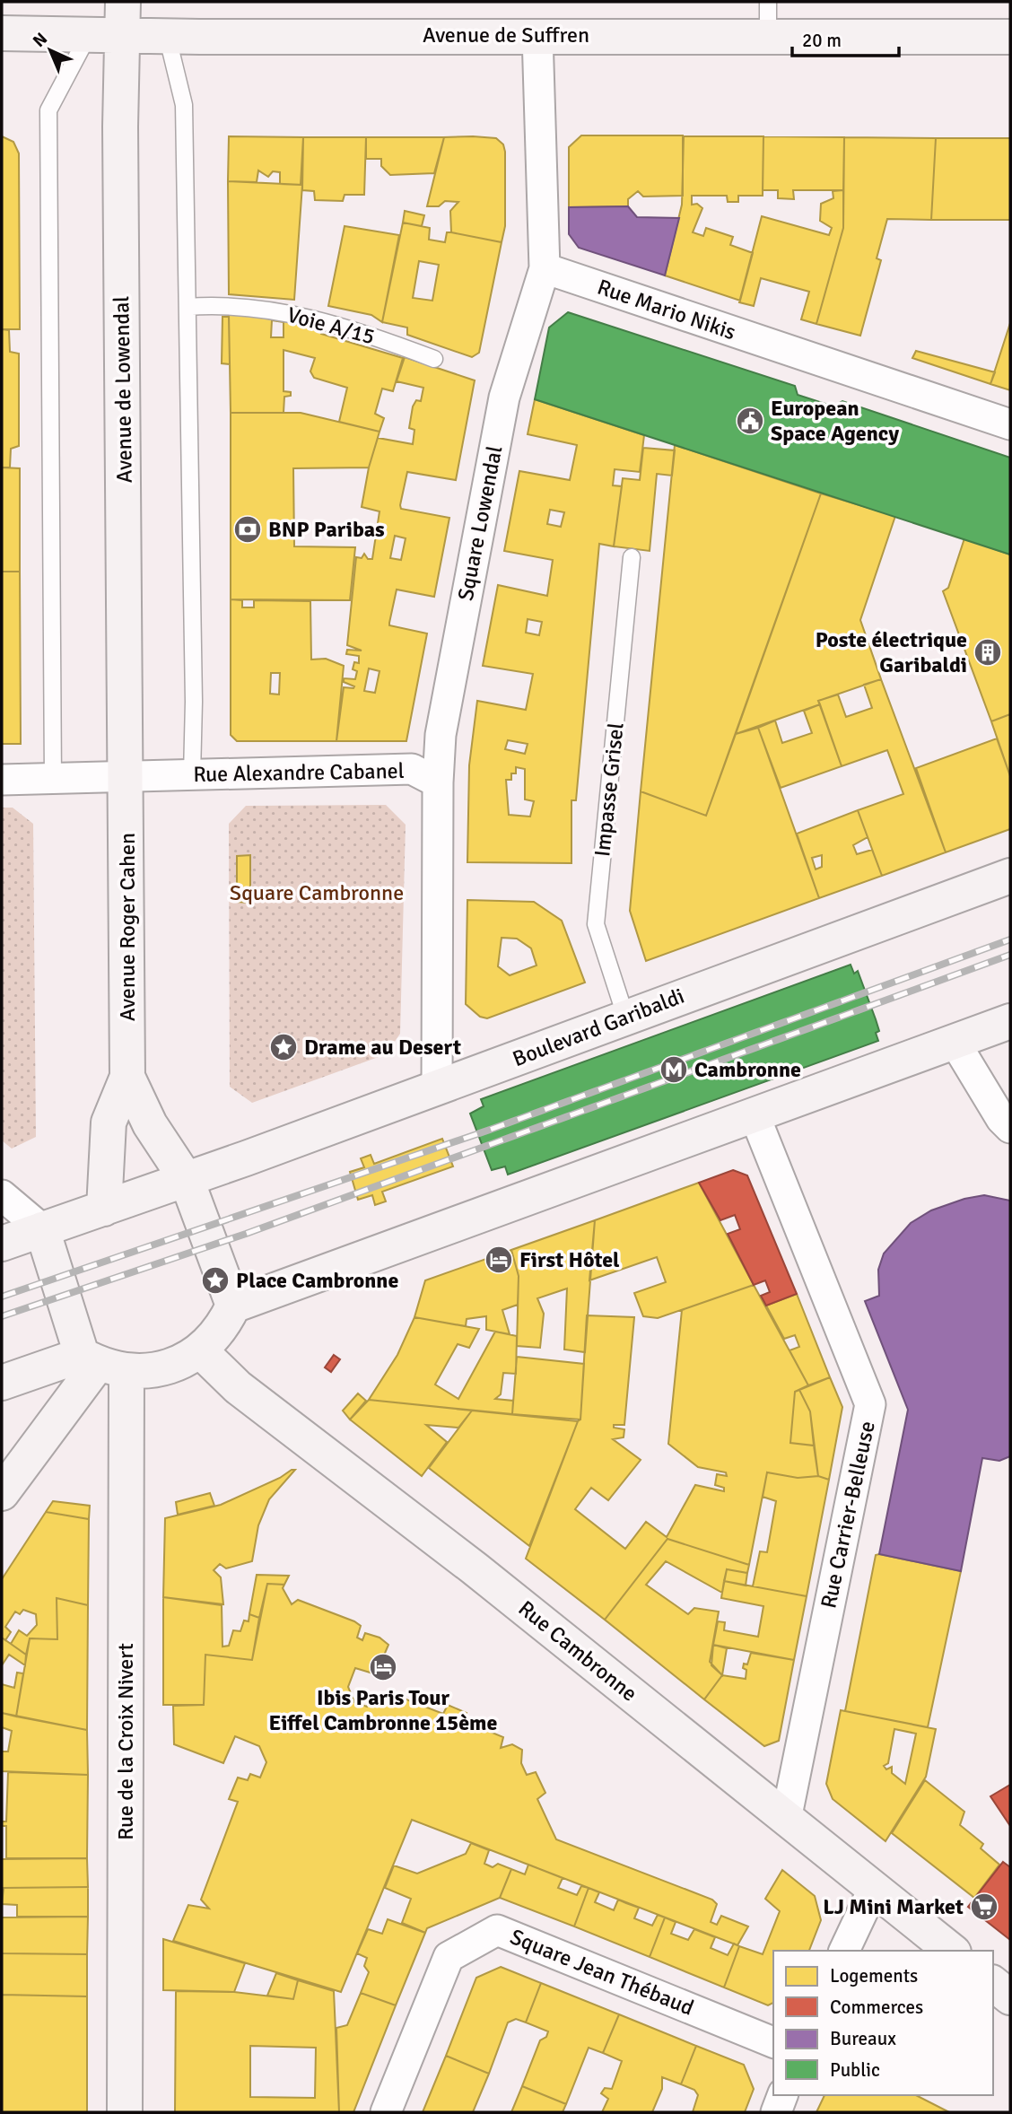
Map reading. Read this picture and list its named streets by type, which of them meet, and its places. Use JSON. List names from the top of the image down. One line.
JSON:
{"streets":{"main road":["Avenue de Suffren","Avenue de Lowendal","Avenue Roger Cahen","Boulevard Garibaldi","Rue Cambronne","Rue de la Croix Nivert"],"street":["Rue Mario Nikis","Square Lowendal","Rue Alexandre Cabanel","Rue Carrier-Belleuse","Square Jean Thébaud"],"lane":["Voie A/15","Impasse Grisel"]},"crossings":[["Avenue de Suffren","Avenue de Lowendal"],["Rue Mario Nikis","Square Lowendal"],["Avenue de Lowendal","Rue Alexandre Cabanel"],["Avenue de Lowendal","Avenue Roger Cahen"],["Square Lowendal","Rue Alexandre Cabanel"],["Rue Alexandre Cabanel","Avenue Roger Cahen"],["Impasse Grisel","Boulevard Garibaldi"],["Avenue Roger Cahen","Boulevard Garibaldi"],["Rue Carrier-Belleuse","Rue Cambronne"]],"parks":["Square Cambronne"],"places":{"public building":["European Space Agency"],"bank":["BNP Paribas"],"building":["Poste électrique Garibaldi"],"place":["Drame au Desert","Place Cambronne"],"metro station":["Cambronne"],"hotel":["First Hôtel","Ibis Paris Tour Eiffel Cambronne 15ème"],"supermarket":["LJ Mini Market"]},"legend":["Logements","Commerces","Bureaux","Public"],"scale_bar":"20 m","north":"top left"}
